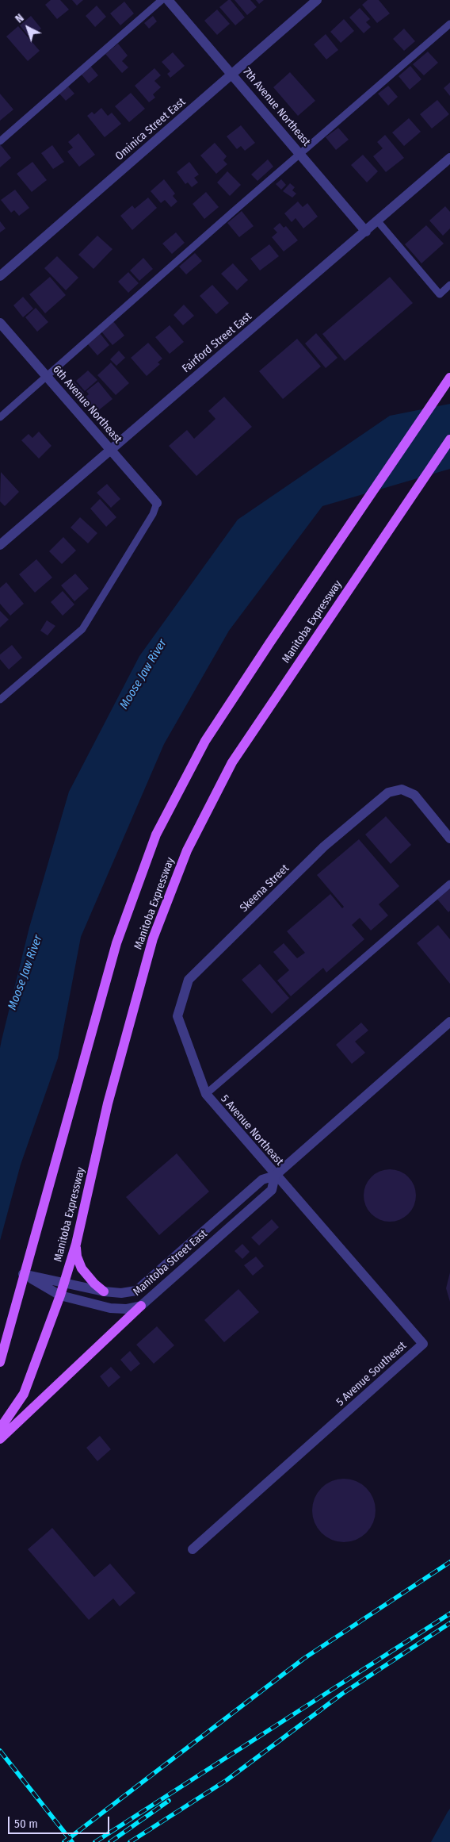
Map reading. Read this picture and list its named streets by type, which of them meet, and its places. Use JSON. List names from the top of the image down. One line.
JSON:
{"streets":{"main road":["Manitoba Expressway"],"street":["7th Avenue Northeast","Ominica Street East","Fairford Street East","6th Avenue Northeast","Skeena Street","5 Avenue Northeast","Manitoba Street East","5 Avenue Southeast"]},"crossings":[["7th Avenue Northeast","Ominica Street East"],["7th Avenue Northeast","Fairford Street East"],["Fairford Street East","6th Avenue Northeast"],["Manitoba Expressway","Manitoba Street East"],["Skeena Street","5 Avenue Northeast"],["5 Avenue Northeast","Manitoba Street East"],["5 Avenue Northeast","5 Avenue Southeast"],["Manitoba Street East","5 Avenue Southeast"]],"water":["Moose Jaw River"],"scale_bar":"50 m","north":"top left"}
